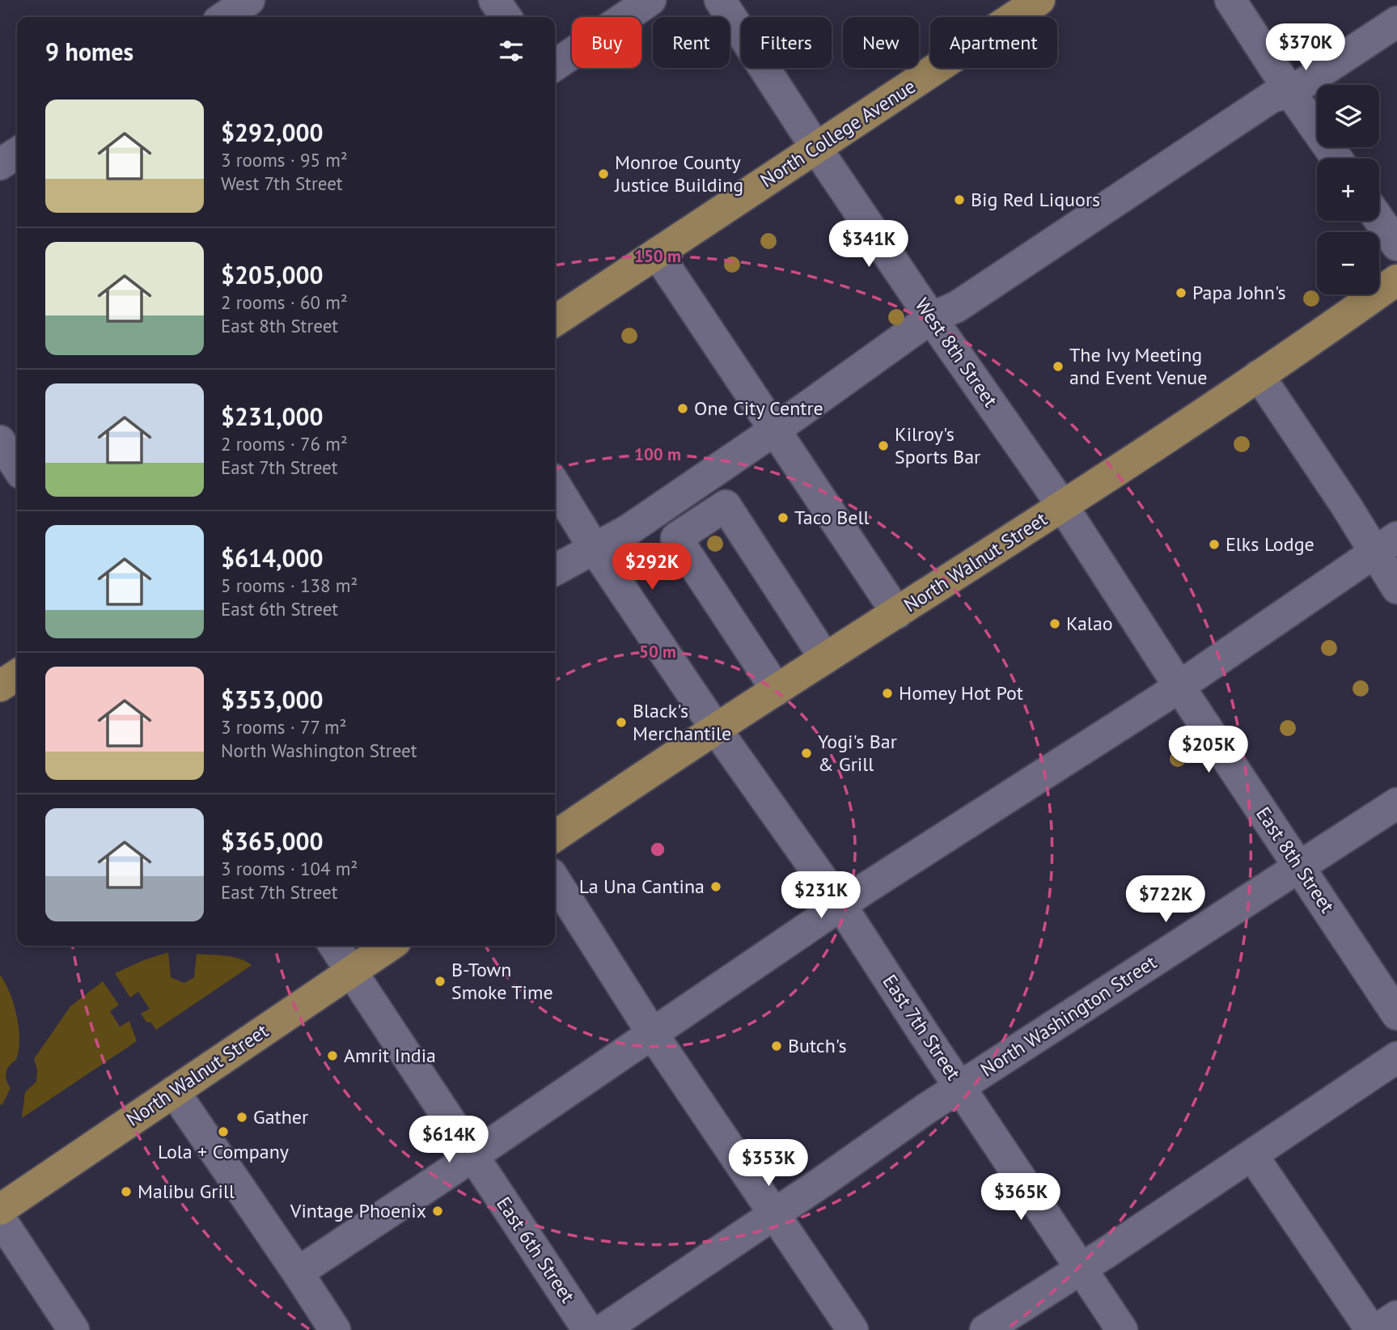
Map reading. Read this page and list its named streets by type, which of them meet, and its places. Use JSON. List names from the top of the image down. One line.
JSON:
{"streets":{"main road":["North College Avenue","North Walnut Street"],"street":["West 8th Street","East 8th Street","North Washington Street","East 7th Street","East 6th Street"]},"crossings":[["North College Avenue","West 8th Street"],["West 8th Street","North Walnut Street"],["West 8th Street","East 8th Street"],["North Walnut Street","East 8th Street"],["North Walnut Street","East 7th Street"],["North Walnut Street","East 6th Street"],["East 8th Street","North Washington Street"],["North Washington Street","East 7th Street"]],"places":["Monroe County Justice Building","Big Red Liquors","Papa John's","The Ivy Meeting and Event Venue","One City Centre","Kilroy's Sports Bar","Taco Bell","Elks Lodge","Kalao","Homey Hot Pot","Black's Merchantile","Yogi's Bar & Grill","La Una Cantina","B-Town Smoke Time","Butch's","Amrit India","Gather","Lola + Company","Malibu Grill","Vintage Phoenix"],"page":{"chip":["Buy","Rent","Filters","New","Apartment"],"heading":"9 homes","price":["$370K","$341K","$292K","$205K","$231K","$722K","$614K","$353K","$365K"],"map_buttons":["+","−"],"list":[{"name":"$292,000","note":"3 rooms · 95 m² · West 7th Street"},{"name":"$205,000","note":"2 rooms · 60 m² · East 8th Street"},{"name":"$231,000","note":"2 rooms · 76 m² · East 7th Street"},{"name":"$614,000","note":"5 rooms · 138 m² · East 6th Street"},{"name":"$353,000","note":"3 rooms · 77 m² · North Washington Street"},{"name":"$365,000","note":"3 rooms · 104 m² · East 7th Street"}]},"rings":["150 m","100 m","50 m"]}
